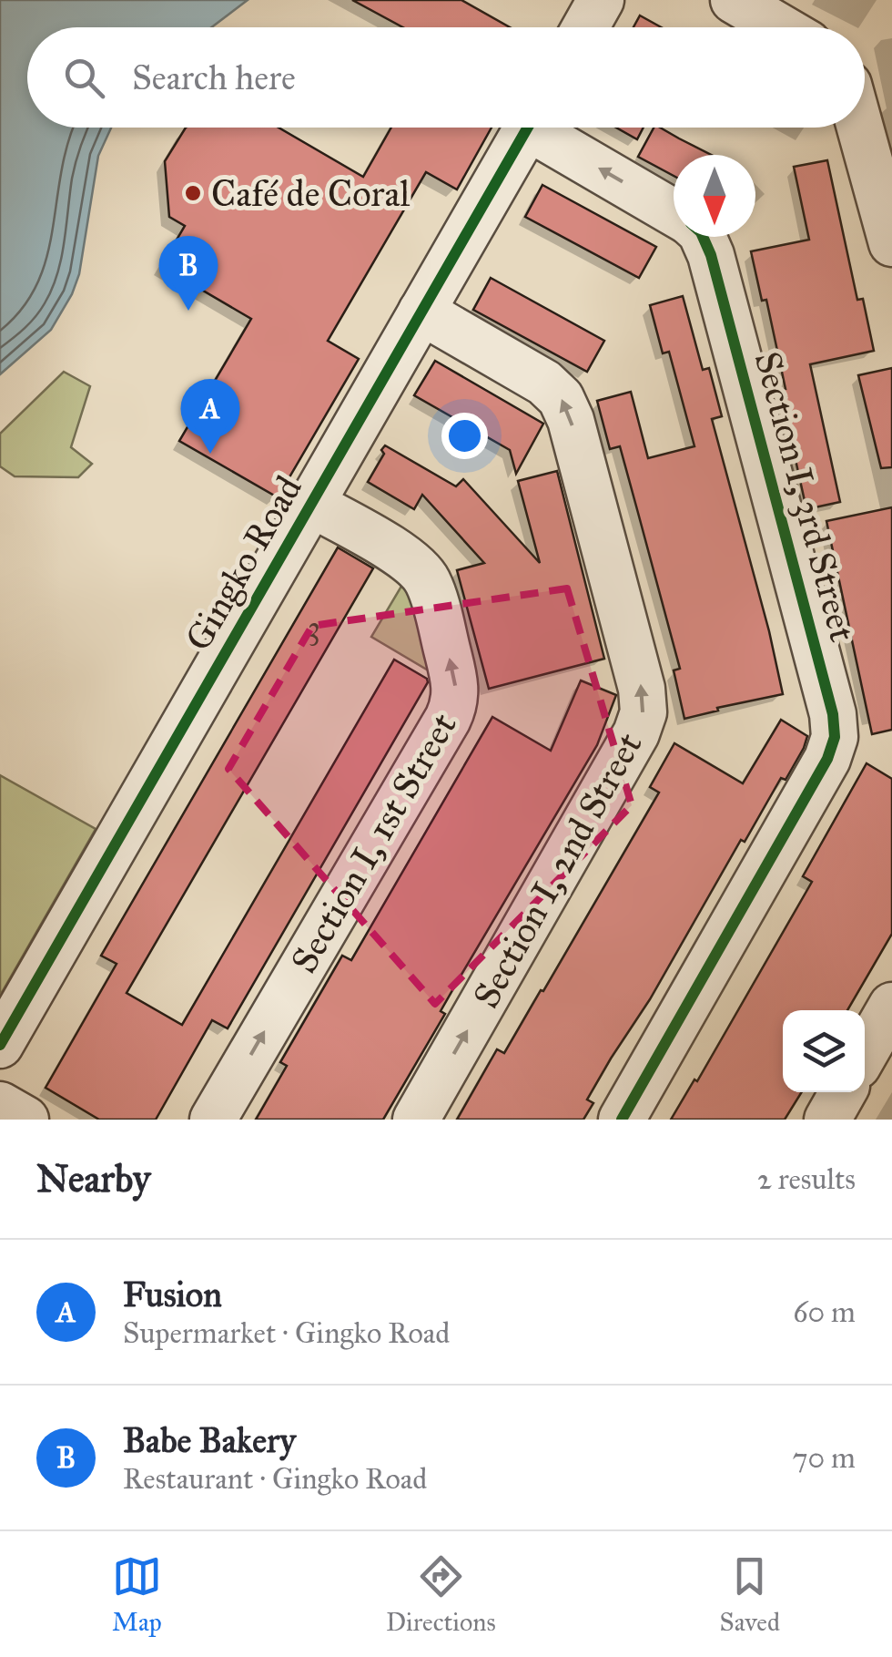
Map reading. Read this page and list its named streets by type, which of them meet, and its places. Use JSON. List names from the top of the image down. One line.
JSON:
{"streets":{"street":["Section I, 3rd Street","Gingko Road","Section I, 1st Street","Section I, 2nd Street"]},"crossings":[["Gingko Road","Section I, 1st Street"],["Gingko Road","Section I, 2nd Street"]],"one_way":["Section I, 1st Street","Section I, 2nd Street"],"places":["Café de Coral"],"house_numbers":["3"],"north":"bottom","page":{"search":"Search here","pins":["B","A"],"heading":["Nearby","2 results"],"list":[{"mark":"A","name":"Fusion","note":"Supermarket · Gingko Road","value":"60 m"},{"mark":"B","name":"Babe Bakery","note":"Restaurant · Gingko Road","value":"70 m"}],"nav":["Map","Directions","Saved"]}}
